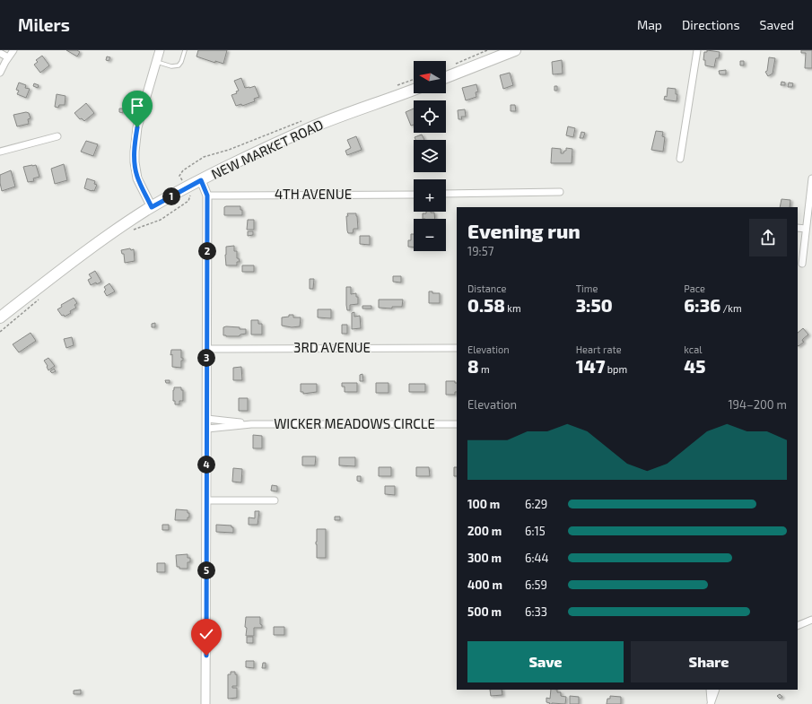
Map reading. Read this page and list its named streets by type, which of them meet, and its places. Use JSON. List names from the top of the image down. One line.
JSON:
{"streets":{"main road":["NEW MARKET ROAD"],"street":["4TH AVENUE","3RD AVENUE","WICKER MEADOWS CIRCLE"]},"north":"left","page":{"header":"Milers","nav":["Map","Directions","Saved"],"map_buttons":["+","−"],"pins":["1","2","3","4","5"],"heading":["Evening run","19:57"],"stats":[["Distance","0.58 km"],["Time","3:50"],["Pace","6:36 /km"],["Elevation","8 m"],["Heart rate","147 bpm"],["kcal","45"]],"chart":["Elevation","194–200 m"],"list":[{"name":"100 m","note":"6:29"},{"name":"200 m","note":"6:15"},{"name":"300 m","note":"6:44"},{"name":"400 m","note":"6:59"},{"name":"500 m","note":"6:33"}],"buttons":["Save","Share"]}}
